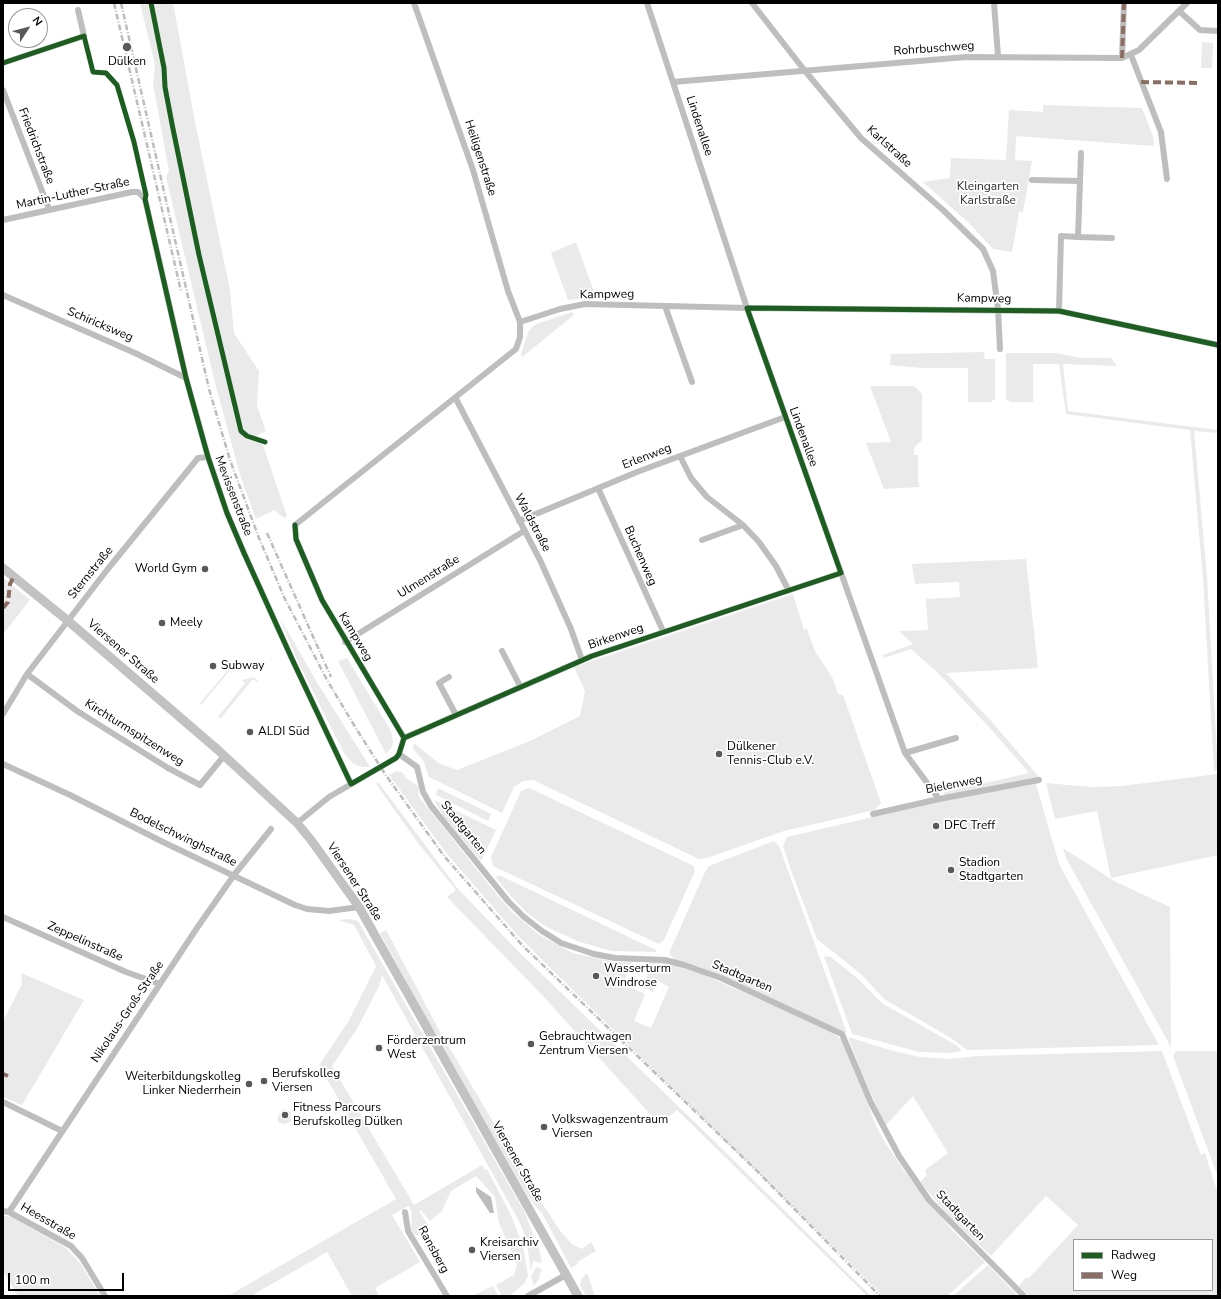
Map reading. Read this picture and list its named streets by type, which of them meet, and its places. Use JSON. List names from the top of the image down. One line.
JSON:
{"streets":{"main road":["Viersener Straße"],"street":["Rohrbuschweg","Lindenallee","Friedrichstraße","Karlstraße","Heiligenstraße","Martin-Luther-Straße","Kampweg","Schiricksweg","Erlenweg","Mevissenstraße","Waldstraße","Buchenweg","Sternstraße","Ulmenstraße","Birkenweg","Kirchturmspitzenweg","Bielenweg","Stadtgarten","Bodelschwinghstraße","Zeppelinstraße","Nikolaus-Groß-Straße","Heesstraße","Ransberg"]},"crossings":[["Rohrbuschweg","Lindenallee"],["Rohrbuschweg","Karlstraße"],["Lindenallee","Kampweg"],["Lindenallee","Erlenweg"],["Lindenallee","Birkenweg"],["Lindenallee","Bielenweg"],["Friedrichstraße","Martin-Luther-Straße"],["Karlstraße","Kampweg"],["Heiligenstraße","Kampweg"],["Martin-Luther-Straße","Mevissenstraße"],["Kampweg","Waldstraße"],["Kampweg","Ulmenstraße"],["Kampweg","Birkenweg"],["Schiricksweg","Mevissenstraße"],["Erlenweg","Waldstraße"],["Erlenweg","Buchenweg"],["Mevissenstraße","Sternstraße"],["Waldstraße","Ulmenstraße"],["Waldstraße","Birkenweg"],["Buchenweg","Birkenweg"],["Sternstraße","Viersener Straße"],["Sternstraße","Kirchturmspitzenweg"],["Viersener Straße","Kirchturmspitzenweg"],["Viersener Straße","Bodelschwinghstraße"],["Bodelschwinghstraße","Nikolaus-Groß-Straße"],["Zeppelinstraße","Nikolaus-Groß-Straße"],["Nikolaus-Groß-Straße","Heesstraße"]],"parks":["Kleingarten Karlstraße"],"places":["Dülken","World Gym","Meely","Subway","ALDI Süd","Dülkener Tennis-Club e.V.","DFC Treff","Stadion Stadtgarten","Wasserturm Windrose","Gebrauchtwagen Zentrum Viersen","Förderzentrum West","Berufskolleg Viersen","Weiterbildungskolleg Linker Niederrhein","Fitness Parcours Berufskolleg Dülken","Volkswagenzentraum Viersen","Kreisarchiv Viersen"],"legend":["Radweg","Weg"],"scale_bar":"100 m","north":"top right"}
